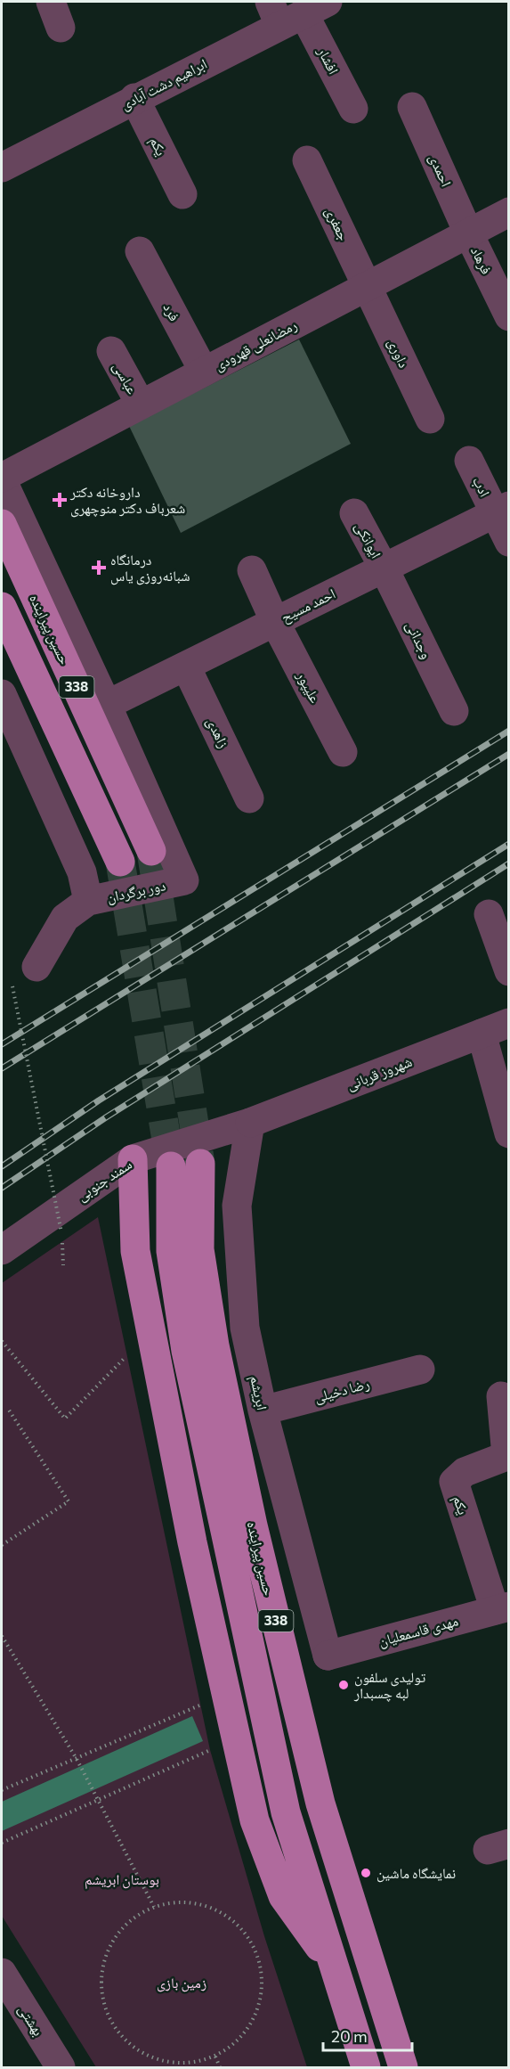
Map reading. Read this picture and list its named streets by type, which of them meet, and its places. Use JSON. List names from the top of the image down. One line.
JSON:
{"streets":{"main road":["حسین پیراینده","338"],"street":["افشار","ابراهیم دشت آبادی","یکم","احمدی","جعفری","فرهاد","فرد","رمضانعلی قهرودی","داوری","عباسی","ادب","ایوانکی","احمد مسیح","وجدانی","علیپور","زاهدی","دور برگردان","شهروز قربانی","سمند جنوبی","رضا دخیلی","ابریشم","مهدی قاسمعلیان","بهشتی"]},"crossings":[["افشار","ابراهیم دشت آبادی"],["ابراهیم دشت آبادی","یکم"],["یکم","مهدی قاسمعلیان"],["احمدی","فرهاد"],["احمدی","رمضانعلی قهرودی"],["جعفری","رمضانعلی قهرودی"],["جعفری","داوری"],["فرهاد","رمضانعلی قهرودی"],["فرد","رمضانعلی قهرودی"],["رمضانعلی قهرودی","داوری"],["رمضانعلی قهرودی","عباسی"],["ادب","احمد مسیح"],["ایوانکی","احمد مسیح"],["ایوانکی","وجدانی"],["احمد مسیح","وجدانی"],["احمد مسیح","علیپور"],["احمد مسیح","زاهدی"],["احمد مسیح","دور برگردان"],["شهروز قربانی","سمند جنوبی"],["شهروز قربانی","ابریشم"],["سمند جنوبی","ابریشم"],["رضا دخیلی","ابریشم"],["ابریشم","مهدی قاسمعلیان"]],"parks":["بوستان ابریشم","زمین بازی"],"places":{"health":["داروخانه دکتر شعرباف دکتر منوچهری","درمانگاه شبانه‌روزی یاس"],"other":["تولیدی سلفون لبه‌ چسبدار","نمایشگاه ماشین"]},"scale_bar":"20 m"}
